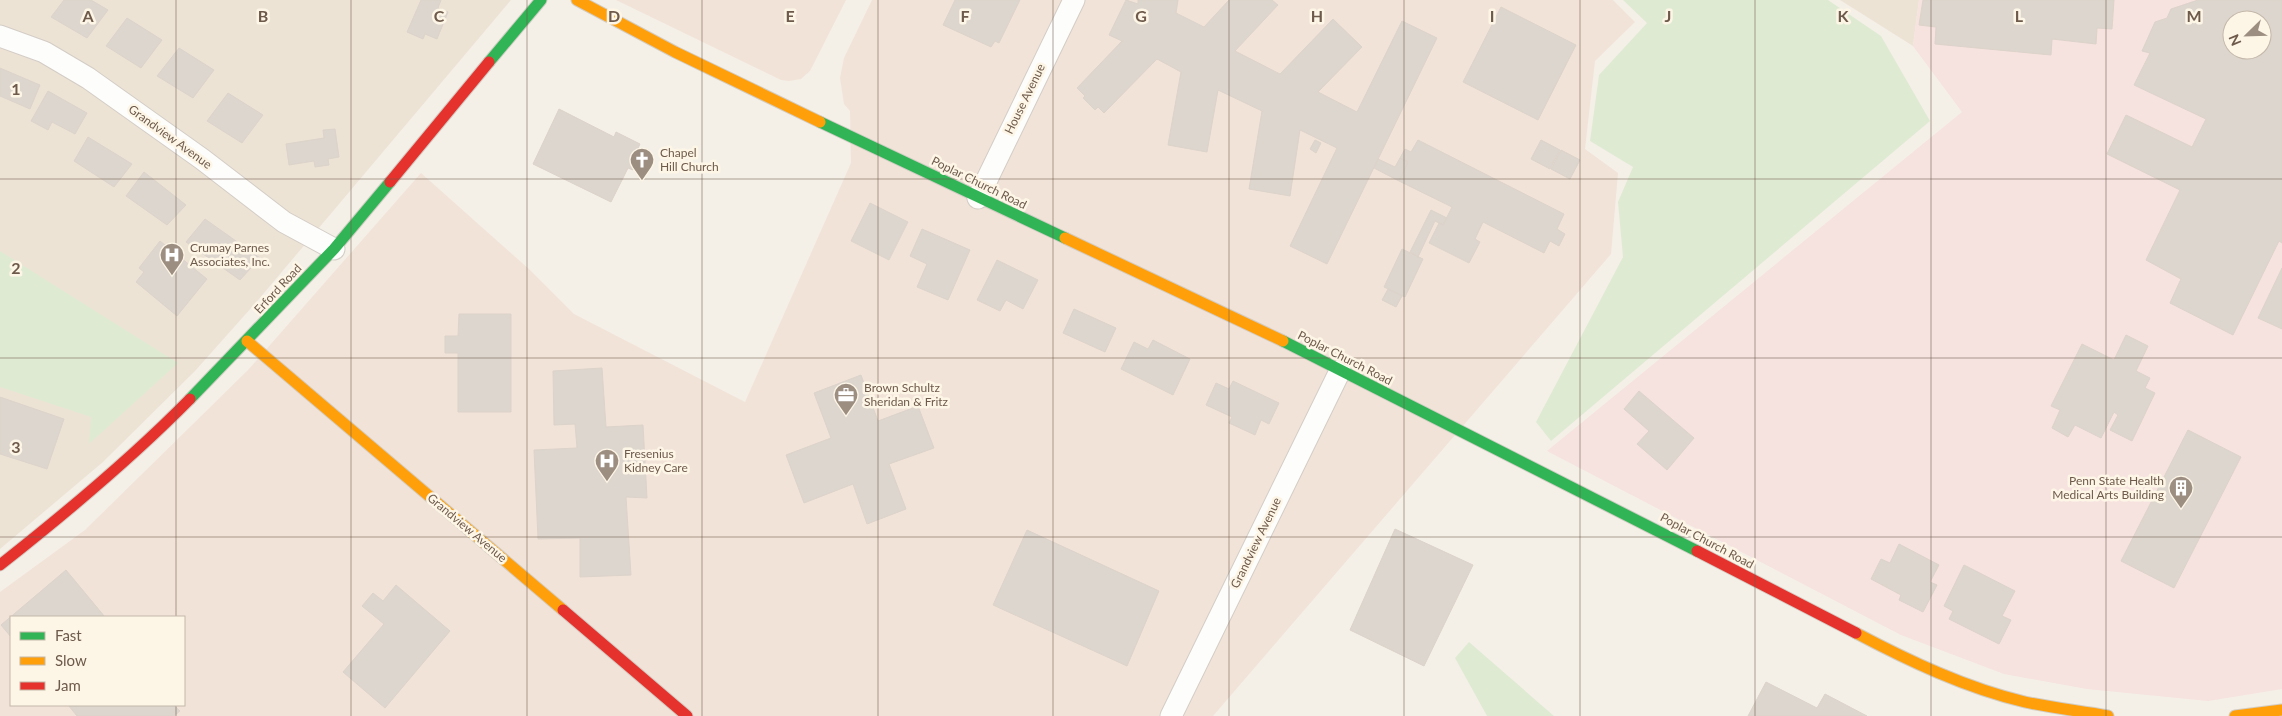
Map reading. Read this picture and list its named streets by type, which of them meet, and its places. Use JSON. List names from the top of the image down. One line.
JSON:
{"streets":{"street":["House Avenue","Grandview Avenue","Poplar Church Road","Erford Road"]},"crossings":[["House Avenue","Poplar Church Road"],["Grandview Avenue","Poplar Church Road"],["Grandview Avenue","Erford Road"]],"places":{"church":["Chapel Hill Church"],"hospital":["Crumay Parnes Associates, Inc.","Fresenius Kidney Care"],"office":["Brown Schultz Sheridan & Fritz"],"building":["Penn State Health Medical Arts Building"]},"legend":["Fast","Slow","Jam"],"north":"bottom left","grid":{"columns":["A","B","C","D","E","F","G","H","I","J","K","L","M"],"rows":["1","2","3"]}}
